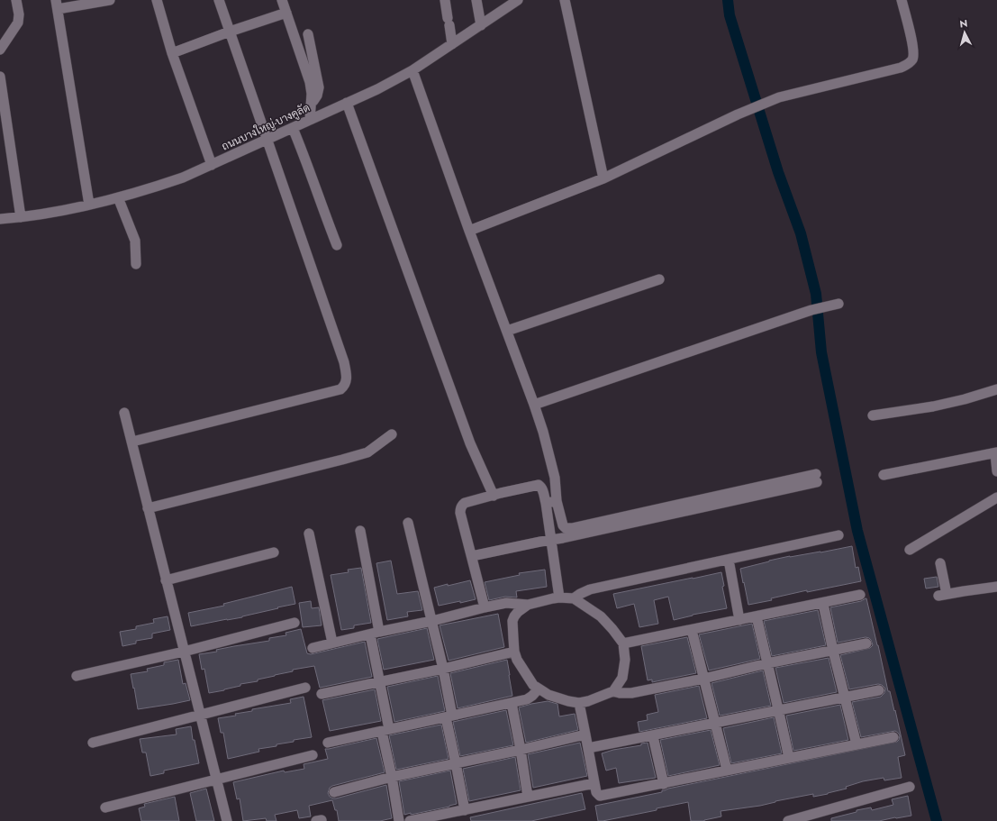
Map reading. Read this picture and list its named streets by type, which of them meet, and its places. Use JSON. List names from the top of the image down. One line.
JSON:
{"streets":{"street":["ถนนบางใหญ่-บางคูลัด"]},"north":"top"}
